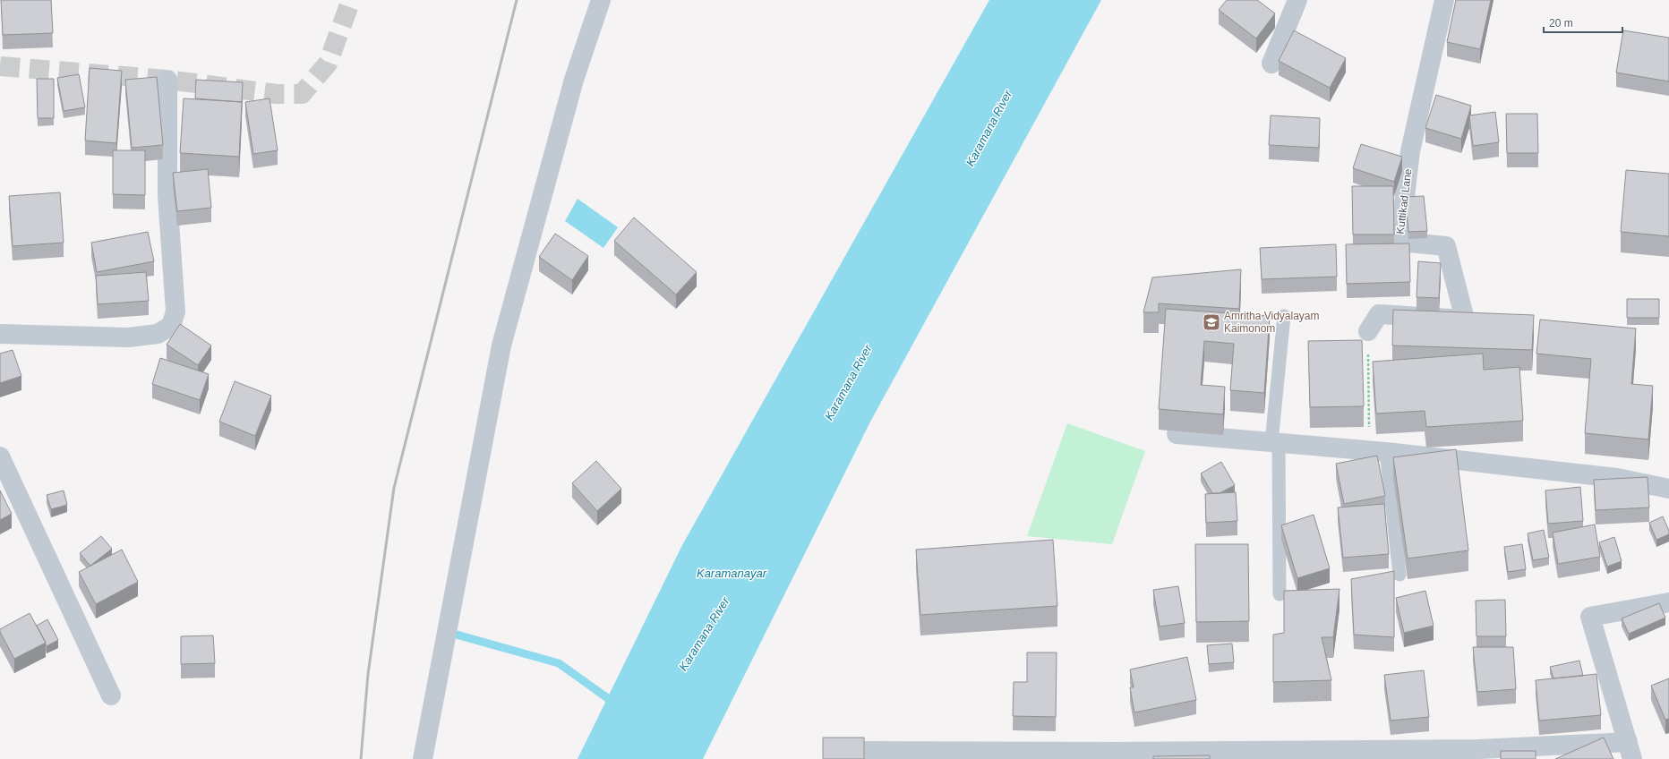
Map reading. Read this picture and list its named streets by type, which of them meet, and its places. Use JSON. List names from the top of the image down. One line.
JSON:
{"streets":{"street":["Kuttikad Lane"]},"water":["Karamana River","Karamanayar"],"places":{"school or university":["Amritha Vidyalayam Kaimonom"]},"scale_bar":"20 m"}
